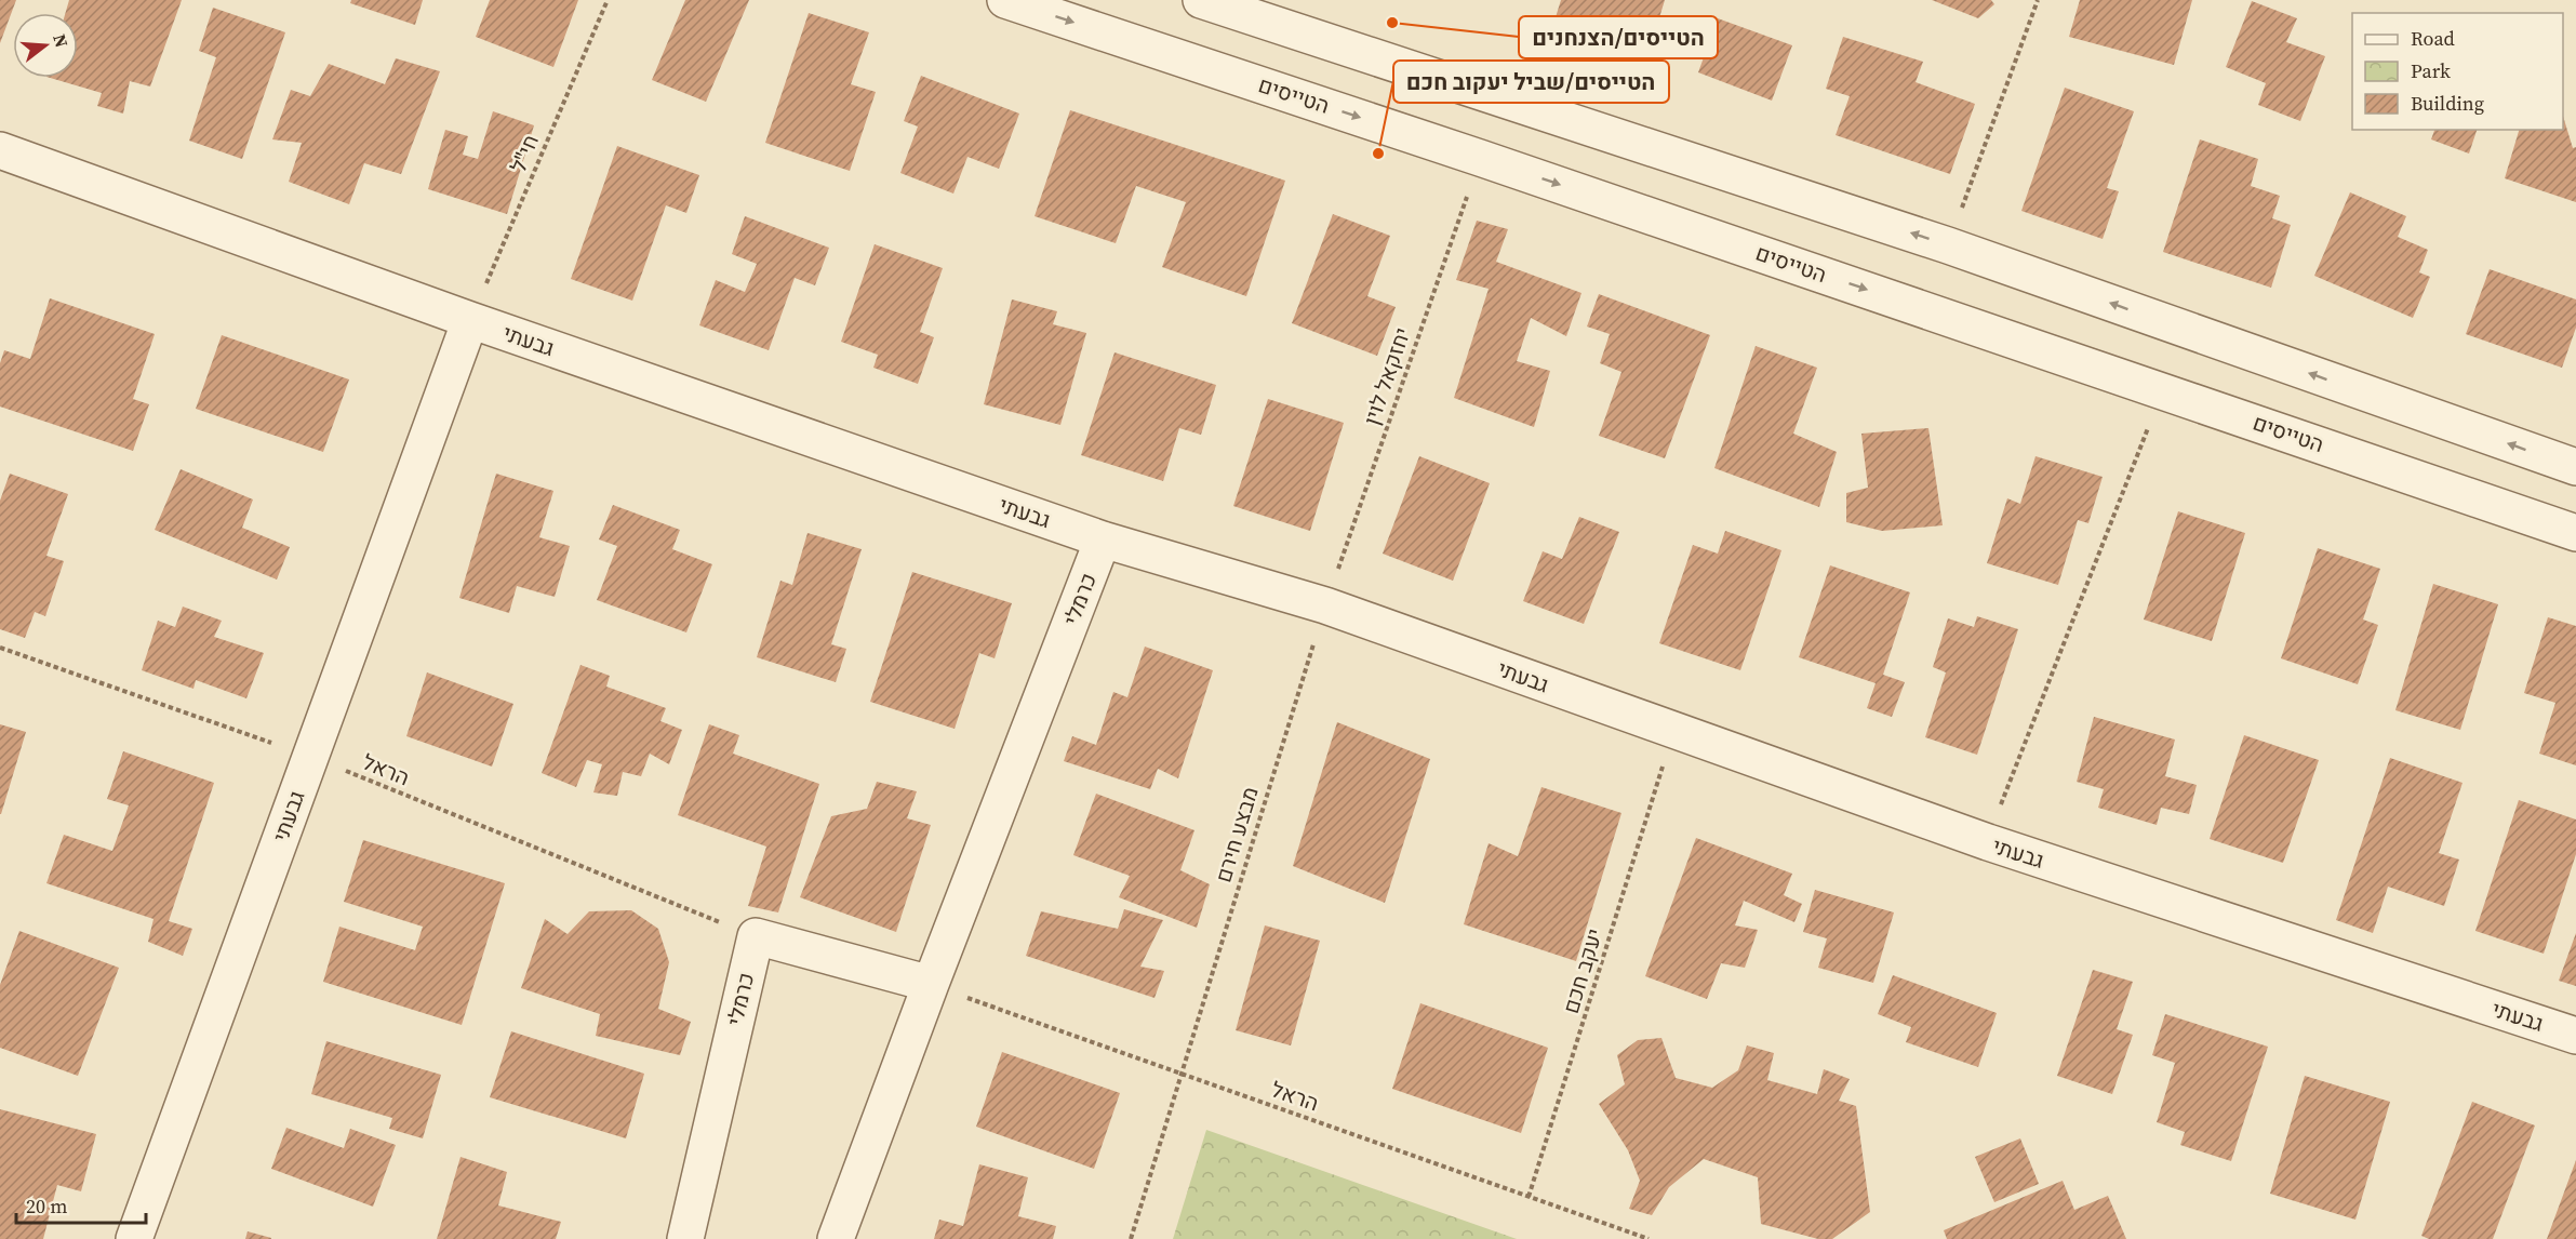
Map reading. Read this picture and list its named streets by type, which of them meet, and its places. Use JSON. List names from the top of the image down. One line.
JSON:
{"streets":{"street":["הטייסים","גבעתי","כרמלי"],"path":["חי\"ל","יחזקאל לוין","הראל","מבצע חירם","יעקב חכם"]},"crossings":[["הטייסים","יחזקאל לוין"],["חי\"ל","גבעתי"],["גבעתי","יחזקאל לוין"],["גבעתי","כרמלי"],["גבעתי","הראל"],["גבעתי","מבצע חירם"],["יחזקאל לוין","מבצע חירם"],["כרמלי","הראל"],["הראל","מבצע חירם"],["הראל","יעקב חכם"]],"places":["הטייסים/הצנחנים","הטייסים/שביל יעקוב חכם"],"legend":["Road","Park","Building"],"scale_bar":"20 m","north":"right"}
